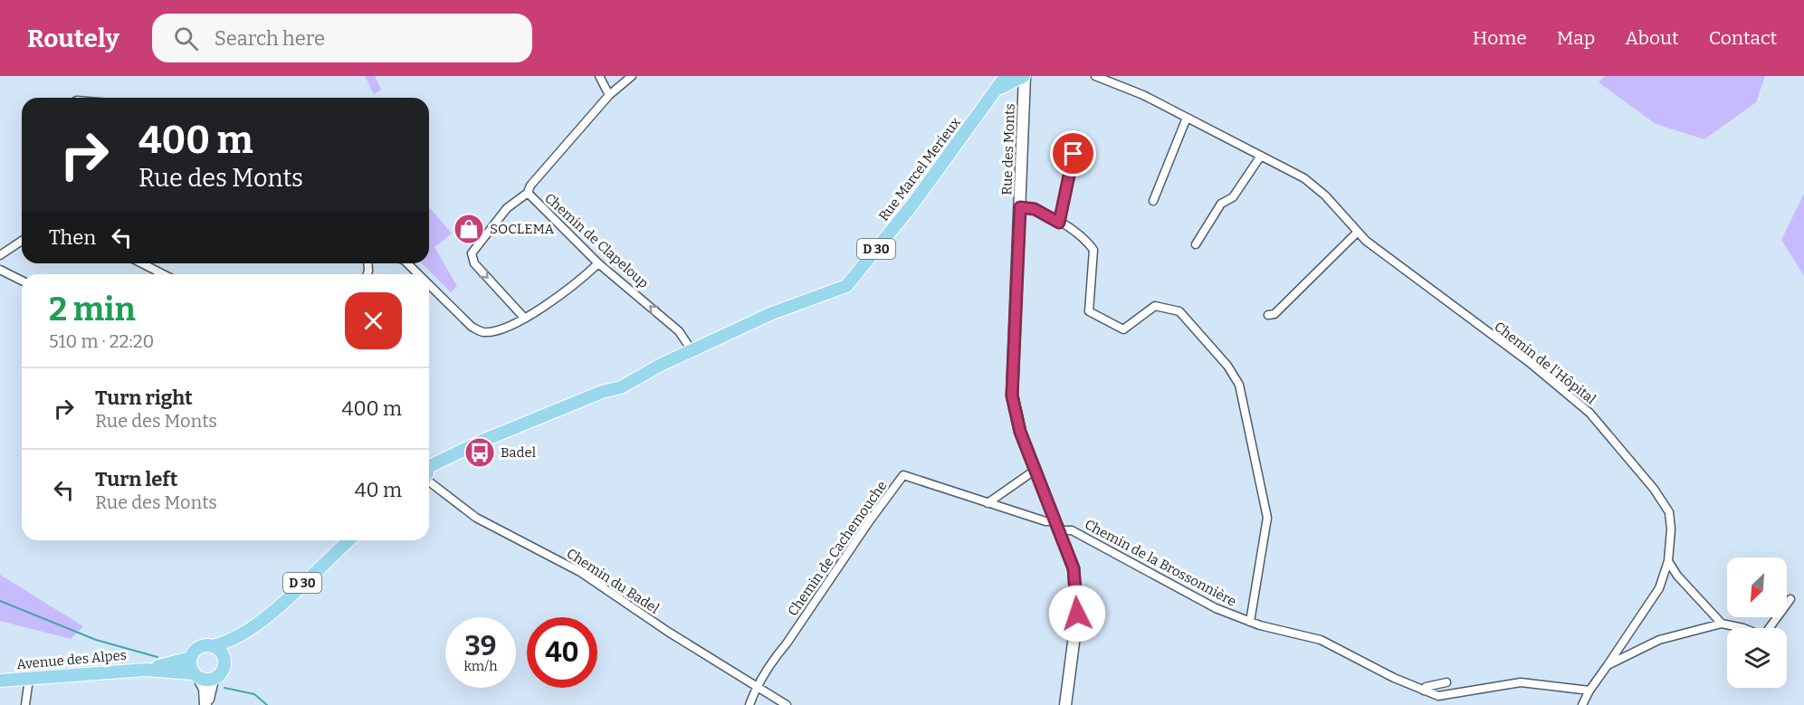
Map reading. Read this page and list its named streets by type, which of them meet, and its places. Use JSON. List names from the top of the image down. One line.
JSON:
{"streets":{"main road":["Rue Marcel Merieux","D 30","Avenue des Alpes"],"street":["Rue des Monts","Chemin de Clapeloup","Chemin de l'Hôpital","Chemin de Cachemouche","Chemin de la Brossonnière","Chemin du Badel"]},"crossings":[["Rue des Monts","Rue Marcel Merieux"],["Rue des Monts","Chemin de Cachemouche"],["Rue des Monts","Chemin de la Brossonnière"],["Rue Marcel Merieux","Chemin de Clapeloup"],["D 30","Avenue des Alpes"],["Chemin de l'Hôpital","Chemin de la Brossonnière"],["Chemin de Cachemouche","Chemin de la Brossonnière"],["Chemin de Cachemouche","Chemin du Badel"]],"places":{"shop":["SOCLEMA"],"bus stop":["Badel"]},"north":"bottom left","page":{"header":"Routely","search":"Search here","nav":["Home","Map","About","Contact"],"turn":["400 m","Rue des Monts"],"then":"Then","heading":["2 min","510 m · 22:20"],"list":[{"name":"Turn right","note":"Rue des Monts","value":"400 m"},{"name":"Turn left","note":"Rue des Monts","value":"40 m"}],"speed":"39 km/h","limit":"40"}}
